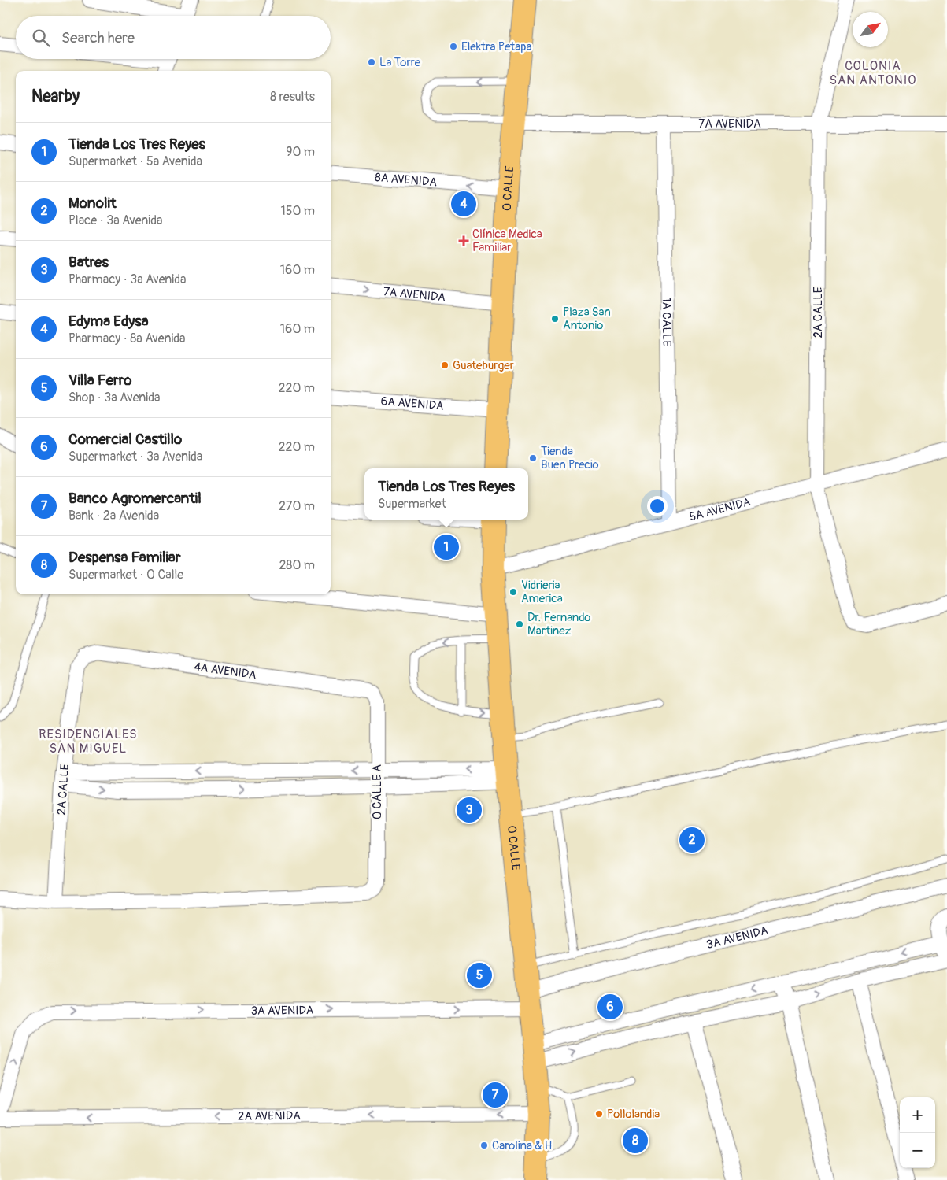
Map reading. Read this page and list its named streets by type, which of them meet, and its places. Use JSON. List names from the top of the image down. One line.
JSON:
{"streets":{"main road":["0 CALLE"],"street":["7A AVENIDA","8A AVENIDA","2A CALLE","1A CALLE","6A AVENIDA","5A AVENIDA","4A AVENIDA","0 CALLE A","3A AVENIDA","2A AVENIDA"]},"crossings":[["7A AVENIDA","0 CALLE"],["7A AVENIDA","2A CALLE"],["7A AVENIDA","1A CALLE"],["8A AVENIDA","0 CALLE"],["0 CALLE","6A AVENIDA"],["0 CALLE","5A AVENIDA"],["0 CALLE","3A AVENIDA"],["0 CALLE","2A AVENIDA"],["2A CALLE","5A AVENIDA"],["2A CALLE","4A AVENIDA"],["2A CALLE","0 CALLE A"],["1A CALLE","5A AVENIDA"],["4A AVENIDA","0 CALLE A"]],"one_way":["8A AVENIDA","3A AVENIDA","2A AVENIDA"],"districts":["COLONIA SAN ANTONIO","RESIDENCIALES SAN MIGUEL"],"places":{"other":["Elektra Petapa","La Torre","Plaza San Antonio","Guateburger","Tienda Buen Precio","Vidrieria America","Dr. Fernando Martinez","Pollolandia","Carolina & H"],"health":["Clínica Medica Familiar"]},"north":"top right","page":{"search":"Search here","heading":["Nearby","8 results"],"list":[{"mark":"1","name":"Tienda Los Tres Reyes","note":"Supermarket · 5a Avenida","value":"90 m"},{"mark":"2","name":"Monolit","note":"Place · 3a Avenida","value":"150 m"},{"mark":"3","name":"Batres","note":"Pharmacy · 3a Avenida","value":"160 m"},{"mark":"4","name":"Edyma Edysa","note":"Pharmacy · 8a Avenida","value":"160 m"},{"mark":"5","name":"Villa Ferro","note":"Shop · 3a Avenida","value":"220 m"},{"mark":"6","name":"Comercial Castillo","note":"Supermarket · 3a Avenida","value":"220 m"},{"mark":"7","name":"Banco Agromercantil","note":"Bank · 2a Avenida","value":"270 m"},{"mark":"8","name":"Despensa Familiar","note":"Supermarket · 0 Calle","value":"280 m"}],"pins":["4","1","3","2","5","6","7","8"],"popup":["Tienda Los Tres Reyes","Supermarket"],"map_buttons":["+","−"]}}
